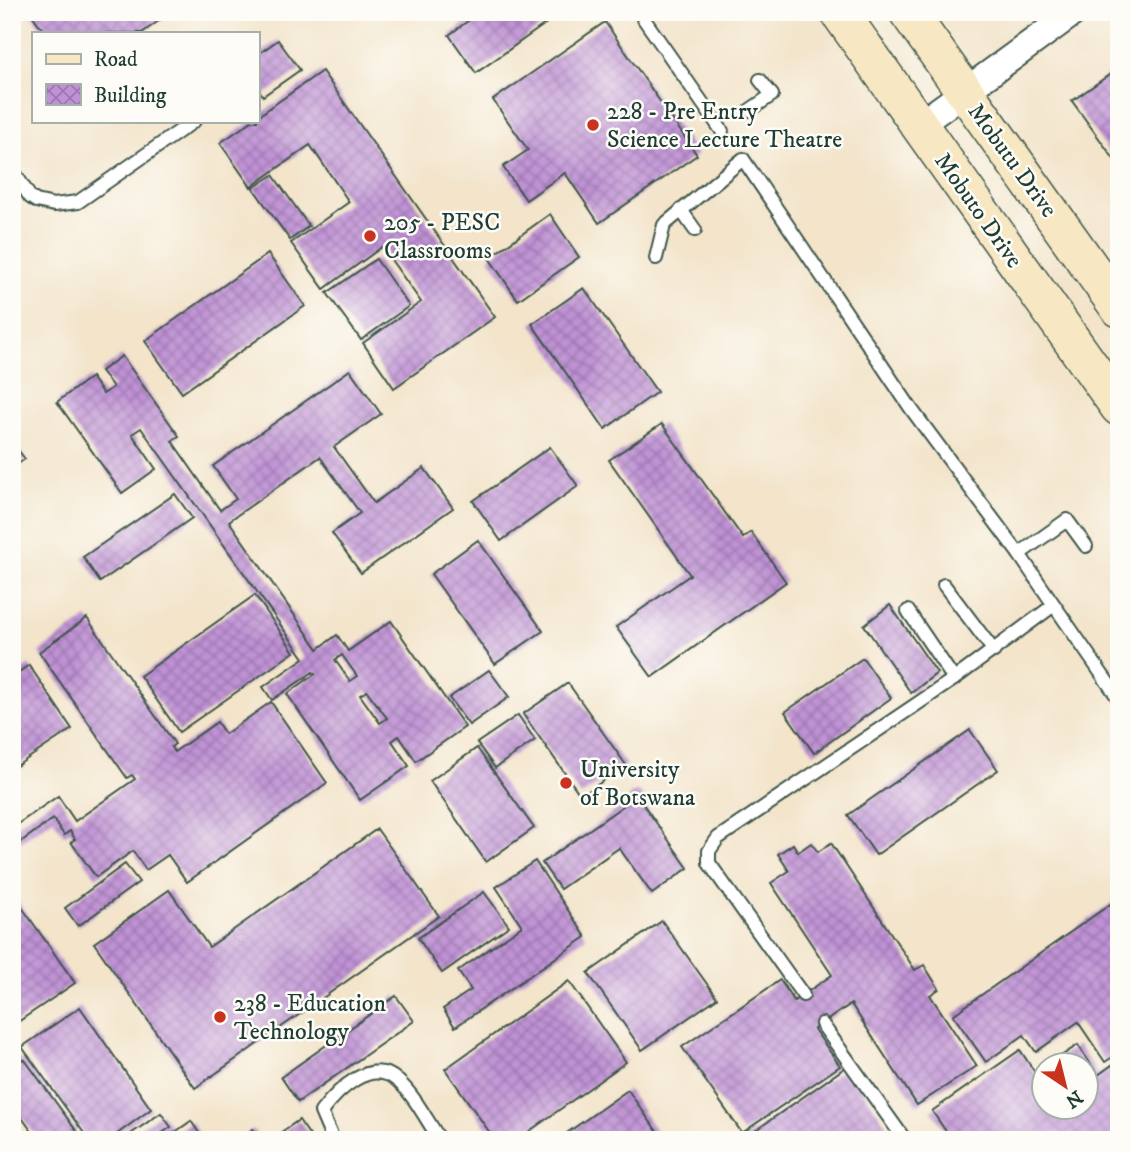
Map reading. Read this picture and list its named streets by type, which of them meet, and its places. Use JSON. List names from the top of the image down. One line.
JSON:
{"streets":{"main road":["Mobutu Drive","Mobuto Drive"]},"places":["228 - Pre Entry Science Lecture Theatre","205 - PESC Classrooms","University of Botswana","238 - Education Technology"],"legend":["Road","Building"],"north":"bottom right"}
